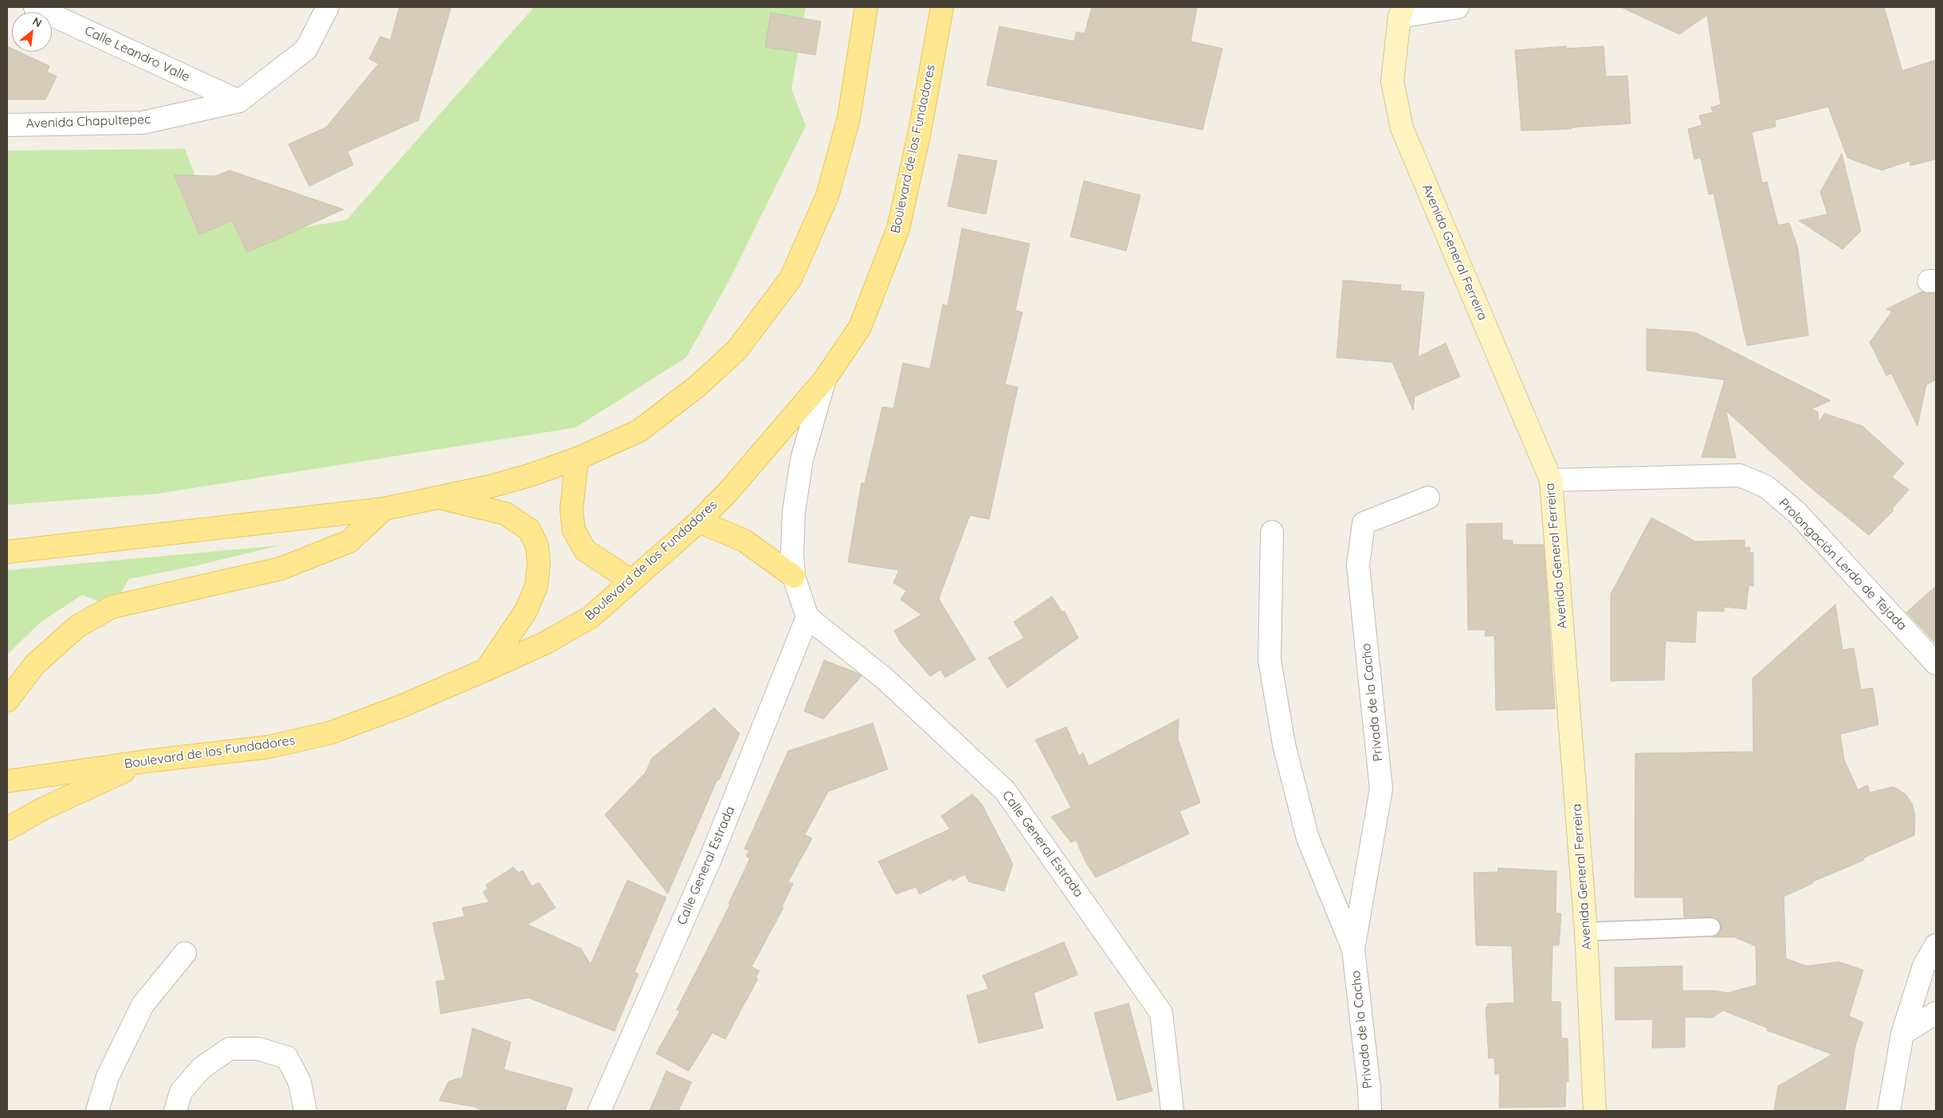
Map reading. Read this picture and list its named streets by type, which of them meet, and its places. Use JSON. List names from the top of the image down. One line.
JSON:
{"streets":{"main road":["Boulevard de los Fundadores"],"street":["Calle Leandro Valle","Avenida Chapultepec","Avenida General Ferreira","Prolongación Lerdo de Tejada","Privada de la Cacho","Calle General Estrada"]},"crossings":[["Calle Leandro Valle","Avenida Chapultepec"],["Avenida General Ferreira","Prolongación Lerdo de Tejada"]],"north":"top right"}
